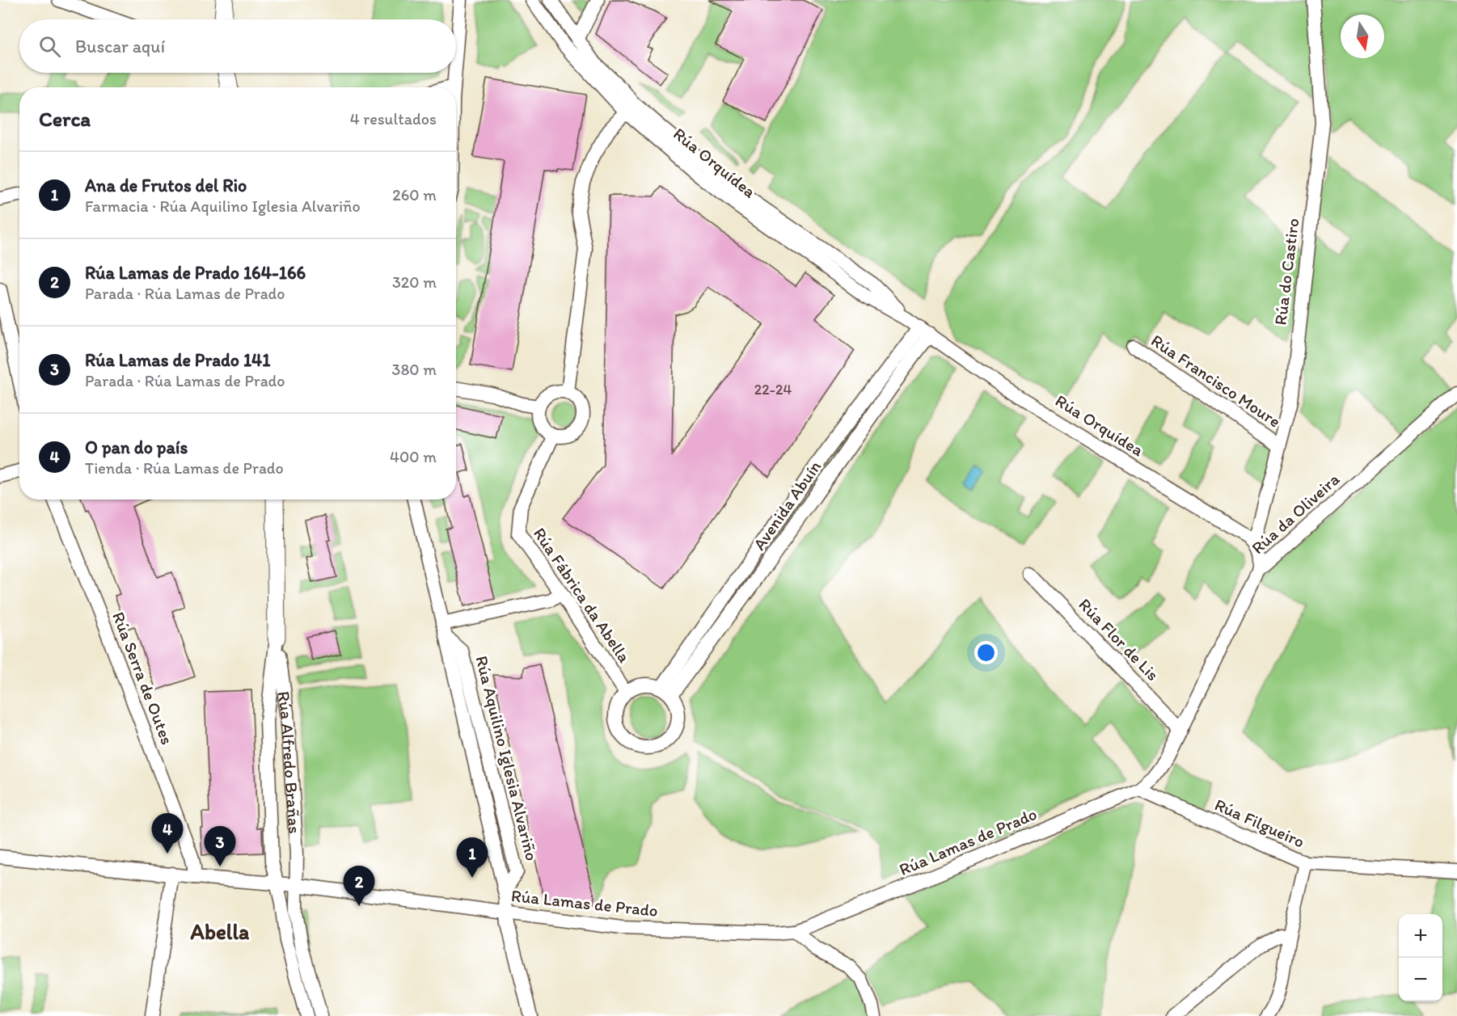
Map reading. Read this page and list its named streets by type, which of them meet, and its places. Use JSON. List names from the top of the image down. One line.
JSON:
{"streets":{"street":["Rúa Orquídea","Rúa do Castiro","Rúa Francisco Moure","Avenida Abuín","Rúa da Oliveira","Rúa Fábrica da Abella","Rúa Flor de Lis","Rúa Serra de Outes","Rúa Aquilino Iglesia Alvariño","Rúa Alfredo Brañas","Rúa Filgueiro","Rúa Lamas de Prado"]},"crossings":[["Rúa Orquídea","Rúa do Castiro"],["Rúa Orquídea","Avenida Abuín"],["Rúa do Castiro","Rúa Francisco Moure"],["Avenida Abuín","Rúa Fábrica da Abella"],["Rúa da Oliveira","Rúa Flor de Lis"],["Rúa da Oliveira","Rúa Filgueiro"],["Rúa da Oliveira","Rúa Lamas de Prado"],["Rúa Serra de Outes","Rúa Lamas de Prado"],["Rúa Aquilino Iglesia Alvariño","Rúa Lamas de Prado"],["Rúa Alfredo Brañas","Rúa Lamas de Prado"],["Rúa Filgueiro","Rúa Lamas de Prado"]],"districts":["Abella"],"house_numbers":["22-24"],"north":"bottom","page":{"search":"Buscar aquí","heading":["Cerca","4 resultados"],"list":[{"mark":"1","name":"Ana de Frutos del Rio","note":"Farmacia · Rúa Aquilino Iglesia Alvariño","value":"260 m"},{"mark":"2","name":"Rúa Lamas de Prado 164-166","note":"Parada · Rúa Lamas de Prado","value":"320 m"},{"mark":"3","name":"Rúa Lamas de Prado 141","note":"Parada · Rúa Lamas de Prado","value":"380 m"},{"mark":"4","name":"O pan do país","note":"Tienda · Rúa Lamas de Prado","value":"400 m"}],"pins":["4","3","1","2"],"map_buttons":["+","−"]}}
